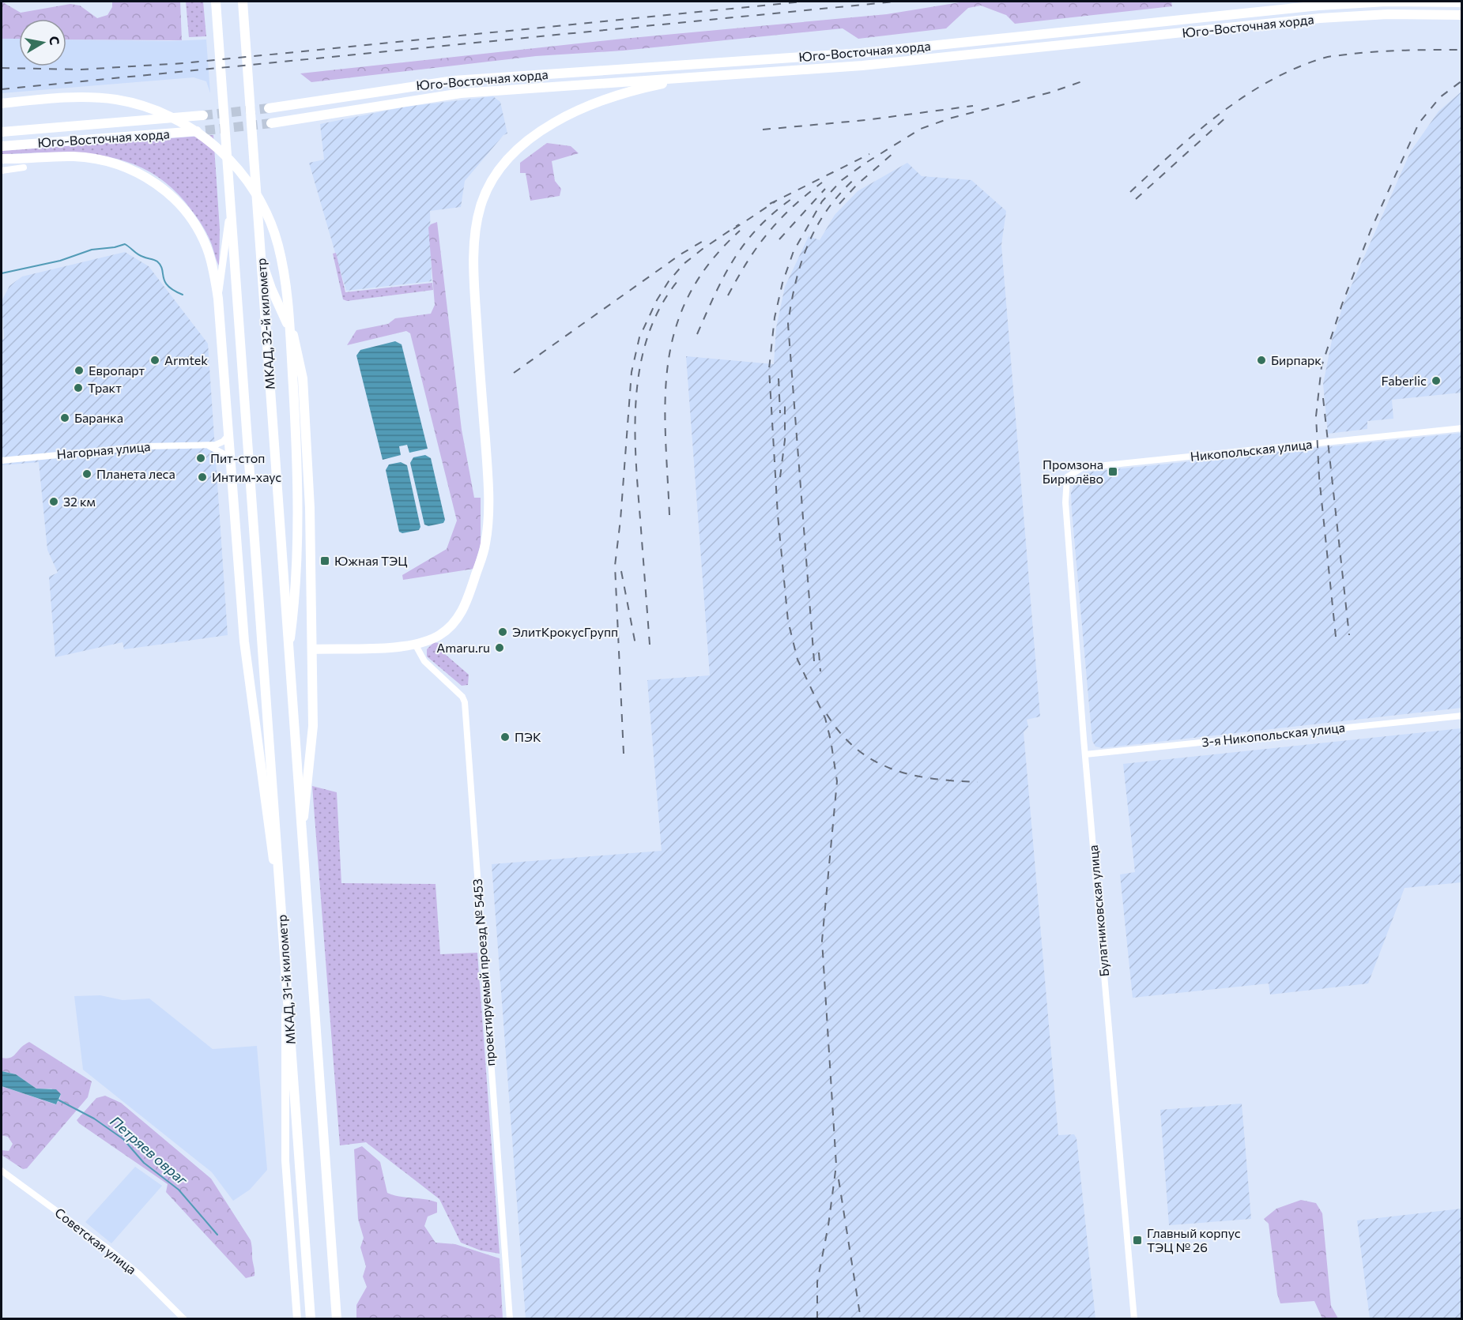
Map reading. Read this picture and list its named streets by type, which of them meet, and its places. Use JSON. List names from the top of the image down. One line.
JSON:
{"streets":{"main road":["Юго-Восточная хорда","МКАД, 32-й километр","МКАД, 31-й километр"],"street":["Нагорная улица","Никопольская улица","3-я Никопольская улица","Булатниковская улица","проектируемый проезд № 5453","Советская улица"]},"crossings":[["МКАД, 32-й километр","МКАД, 31-й километр"],["Никопольская улица","Булатниковская улица"],["3-я Никопольская улица","Булатниковская улица"]],"water":["Петряев овраг"],"places":{"other":["Armtek","Бирпарк","Европарт","Faberlic","Тракт","Баранка","Пит-стоп","Планета леса","Интим-хаус","32 км","ЭлитКрокусГрупп","Amaru.ru","ПЭК"],"transit":["Промзона Бирюлёво","Южная ТЭЦ","Главный корпус ТЭЦ № 26"]},"north":"right"}
